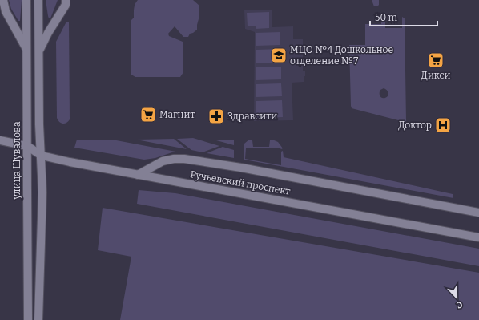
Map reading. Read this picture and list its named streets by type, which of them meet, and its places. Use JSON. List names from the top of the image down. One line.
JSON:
{"streets":{"street":["улица Шувалова","Ручьевский проспект"]},"crossings":[["улица Шувалова","Ручьевский проспект"]],"places":{"school or university":["МЦО №4 Дошкольное отделение №7"],"supermarket":["Дикси","Магнит"],"pharmacy":["Здравсити"],"hospital":["Доктор"]},"scale_bar":"50 m","north":"bottom"}
